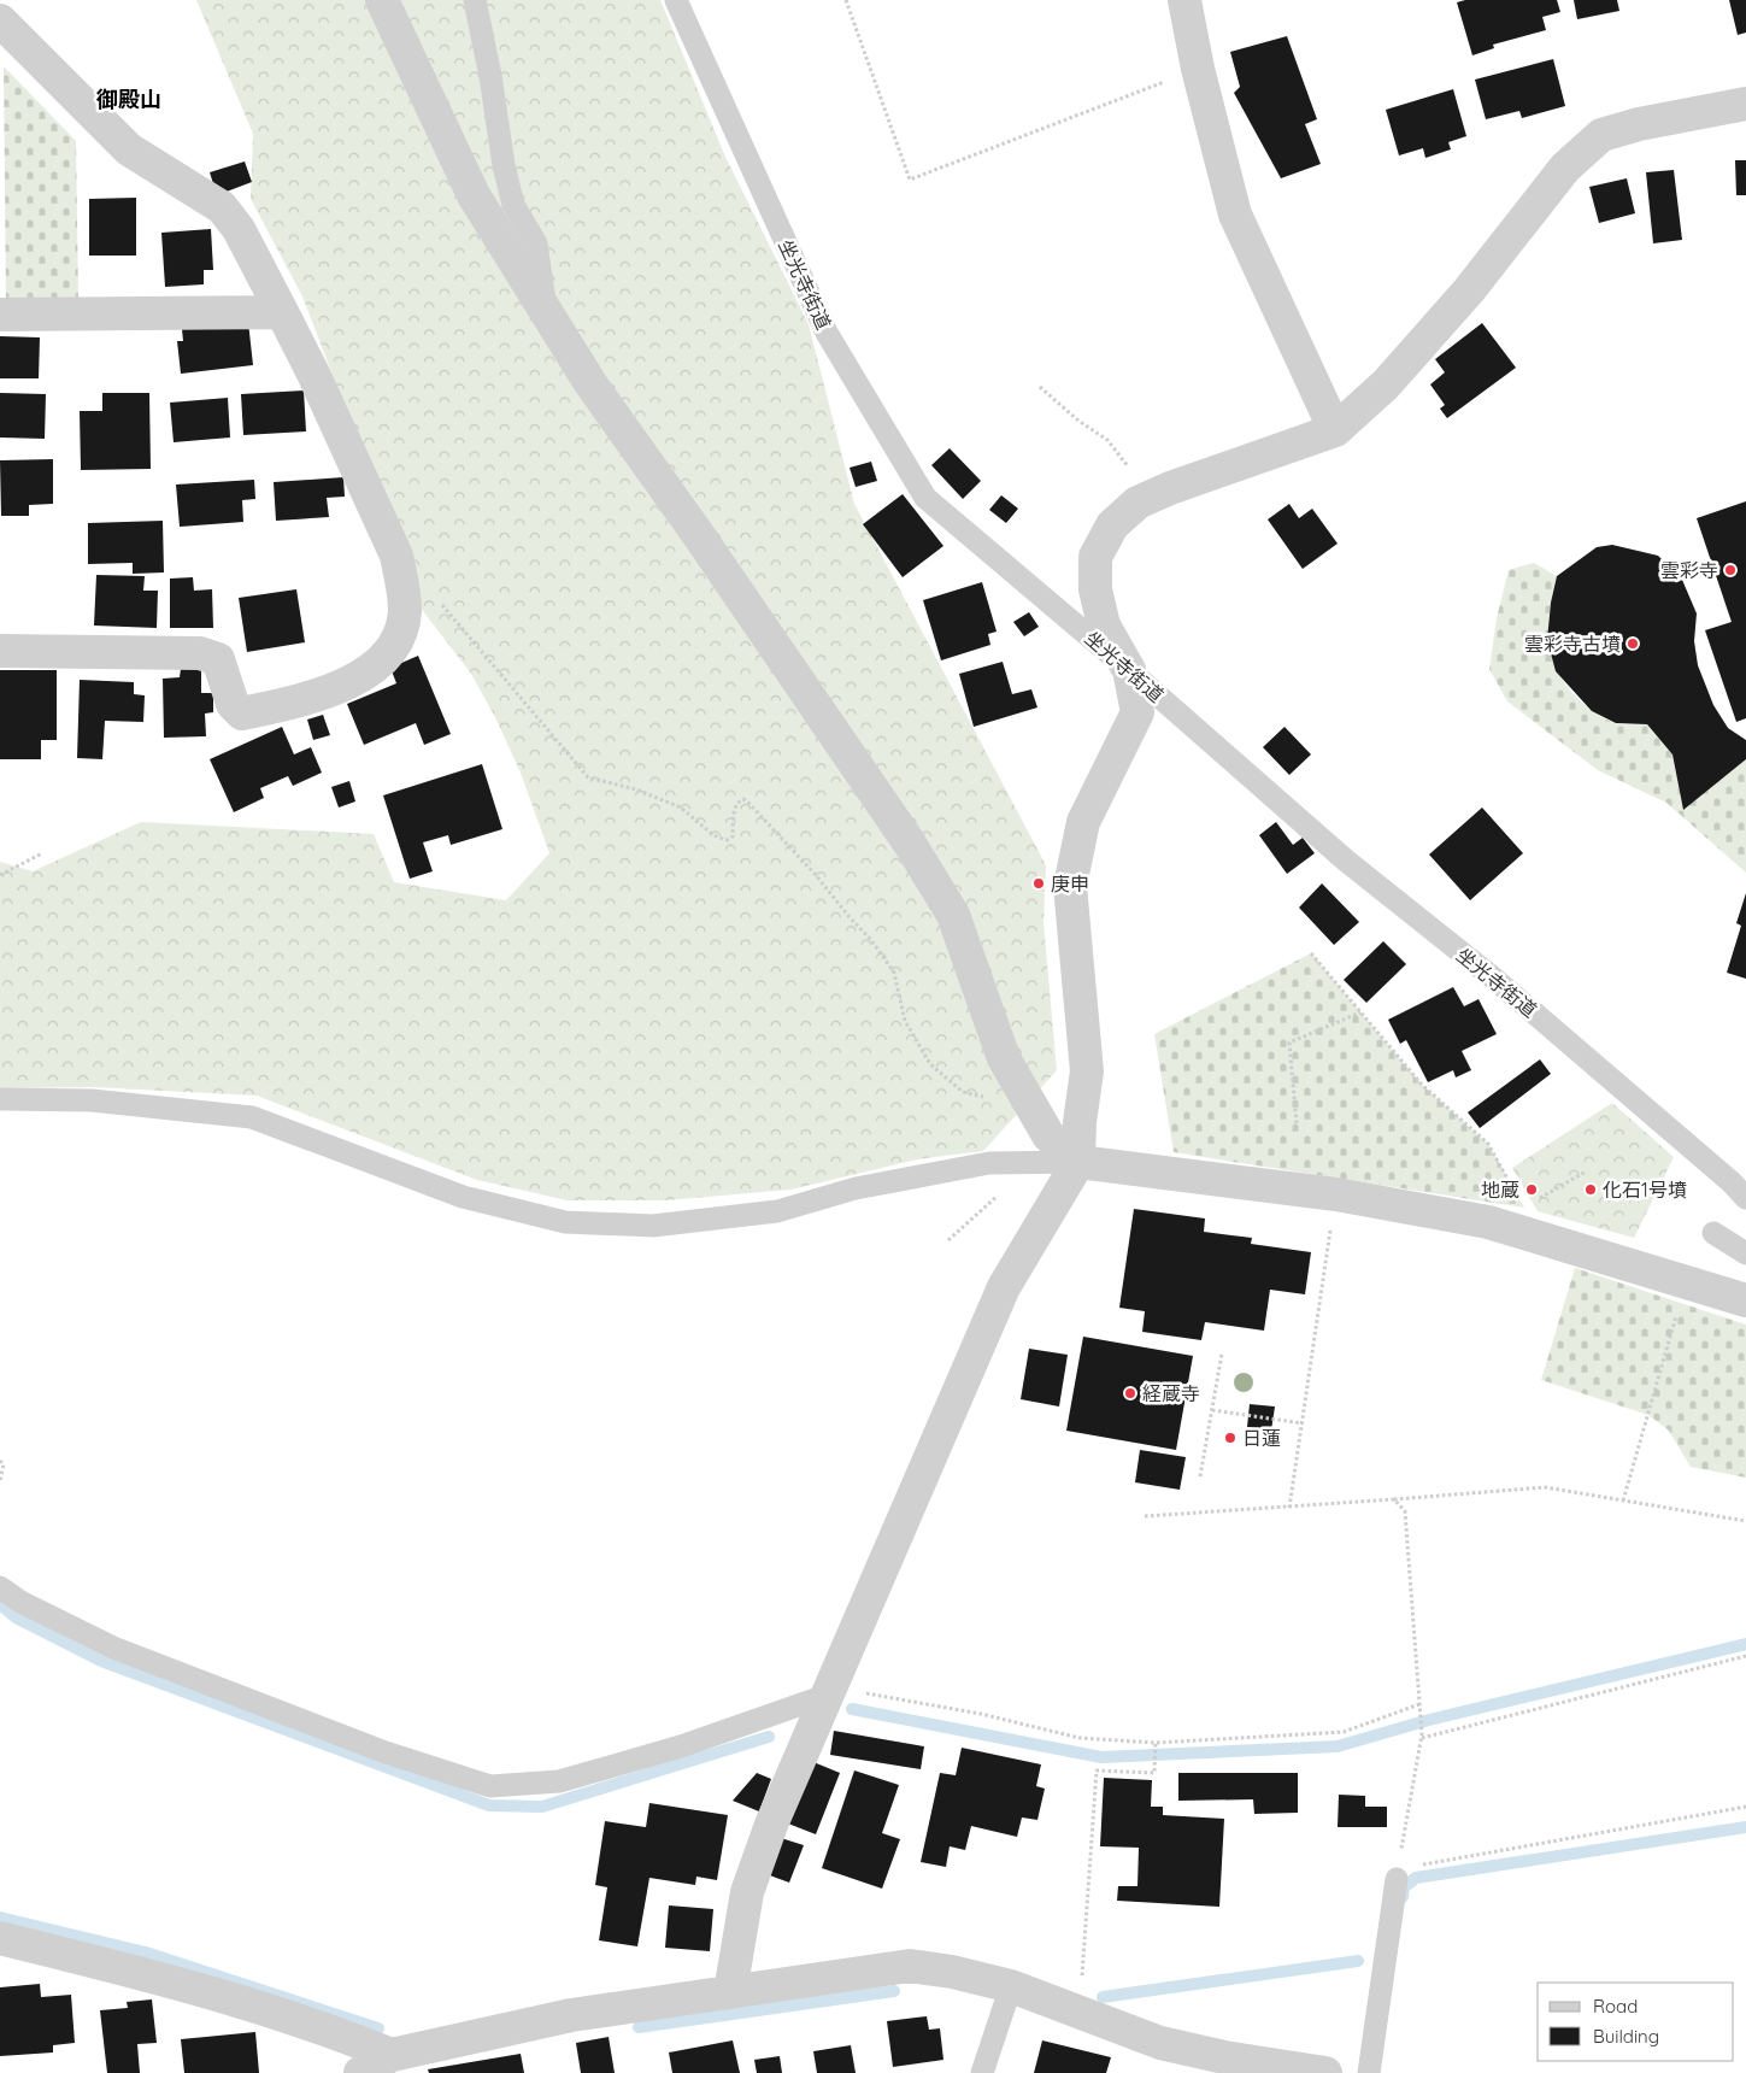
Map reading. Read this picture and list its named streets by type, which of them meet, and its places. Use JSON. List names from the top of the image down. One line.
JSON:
{"streets":{"lane":["坐光寺街道"]},"districts":["御殿山"],"places":["雲彩寺","雲彩寺古墳","庚申","地蔵","化石1号墳","経蔵寺","日蓮"],"legend":["Road","Building"]}
